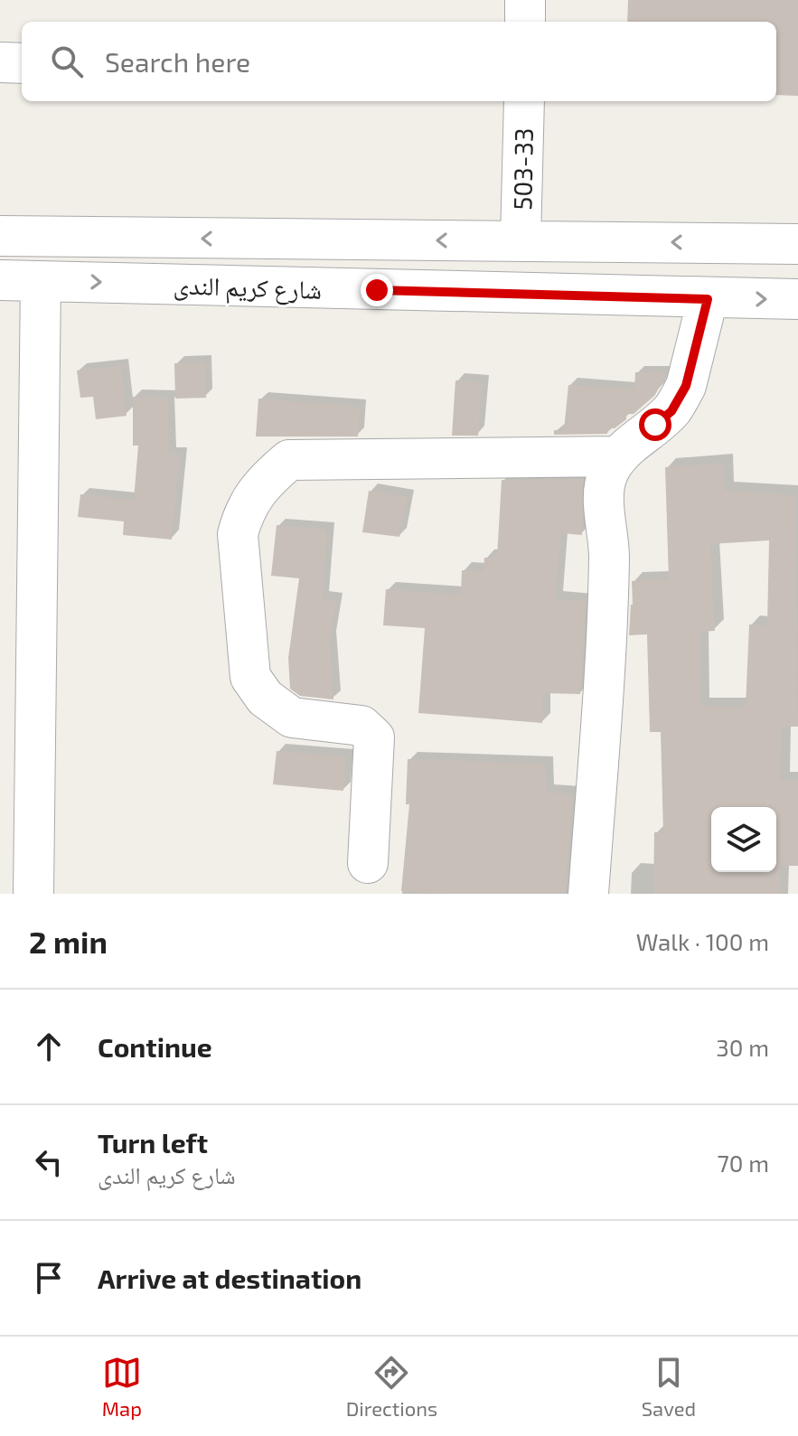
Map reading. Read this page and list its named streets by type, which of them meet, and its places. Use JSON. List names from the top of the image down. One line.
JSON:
{"streets":{"street":["503-33","شارع كريم الندى"]},"crossings":[["503-33","شارع كريم الندى"]],"page":{"search":"Search here","heading":["2 min","Walk · 100 m"],"list":[["Continue","30 m"],["Turn left","شارع كريم الندى","70 m"],"Arrive at destination"],"nav":["Map","Directions","Saved"]}}
